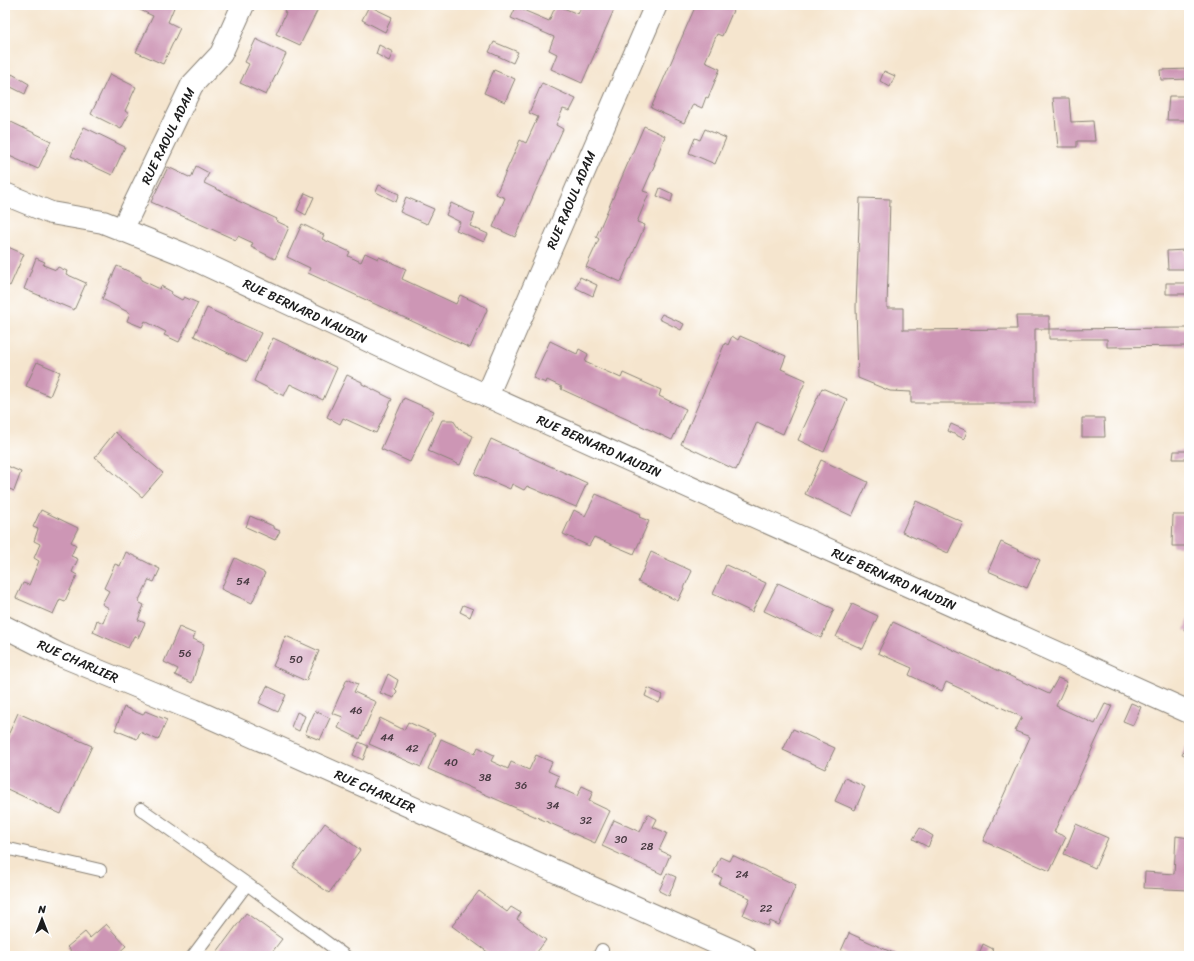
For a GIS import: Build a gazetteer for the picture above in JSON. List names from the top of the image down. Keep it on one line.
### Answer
{"streets":{"street":["RUE RAOUL ADAM","RUE BERNARD NAUDIN","RUE CHARLIER"]},"crossings":[["RUE RAOUL ADAM","RUE BERNARD NAUDIN"]],"house_numbers":["54","56","50","46","44","42","40","38","36","34","32","30","28","24","22"],"north":"top"}
